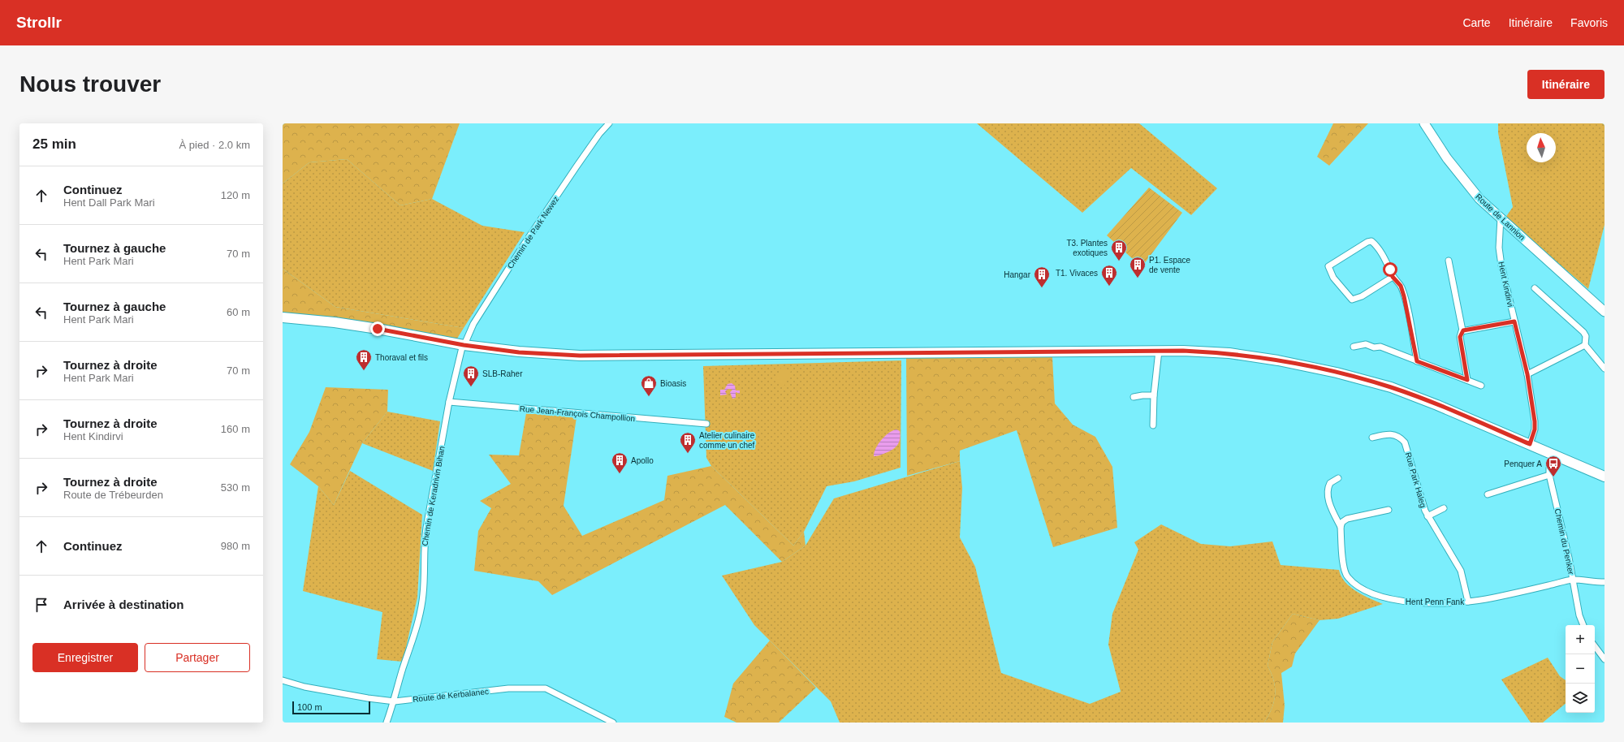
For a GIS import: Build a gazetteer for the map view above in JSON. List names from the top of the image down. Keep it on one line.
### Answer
{"streets":{"main road":["Route de Lannion"],"street":["Chemin de Park Newez","Hent Kindirvi","Rue Jean-François Champollion","Rue Park Haleg","Chemin de Keradrivin Bihan","Chemin du Penker","Hent Penn Fank","Route de Kerbalanec"]},"crossings":[["Route de Lannion","Hent Kindirvi"],["Chemin de Park Newez","Chemin de Keradrivin Bihan"],["Rue Jean-François Champollion","Chemin de Keradrivin Bihan"],["Rue Park Haleg","Hent Penn Fank"],["Chemin de Keradrivin Bihan","Route de Kerbalanec"],["Chemin du Penker","Hent Penn Fank"]],"places":{"building":["T3. Plantes exotiques","P1. Espace de vente","T1. Vivaces","Hangar","Thoraval et fils","SLB-Raher","Atelier culinaire comme un chef","Apollo"],"shop":["Bioasis"],"bus stop":["Penquer A"]},"scale_bar":"100 m","north":"top","page":{"header":"Strollr","nav":["Carte","Itinéraire","Favoris"],"buttons":["Itinéraire",["Enregistrer","Partager"]],"title":"Nous trouver","heading":["25 min","À pied · 2.0 km"],"list":[["Continuez","Hent Dall Park Mari","120 m"],["Tournez à gauche","Hent Park Mari","70 m"],["Tournez à gauche","Hent Park Mari","60 m"],["Tournez à droite","Hent Park Mari","70 m"],["Tournez à droite","Hent Kindirvi","160 m"],["Tournez à droite","Route de Trébeurden","530 m"],["Continuez","980 m"],"Arrivée à destination"],"map_buttons":["+","−"],"scale":"100 m"}}
